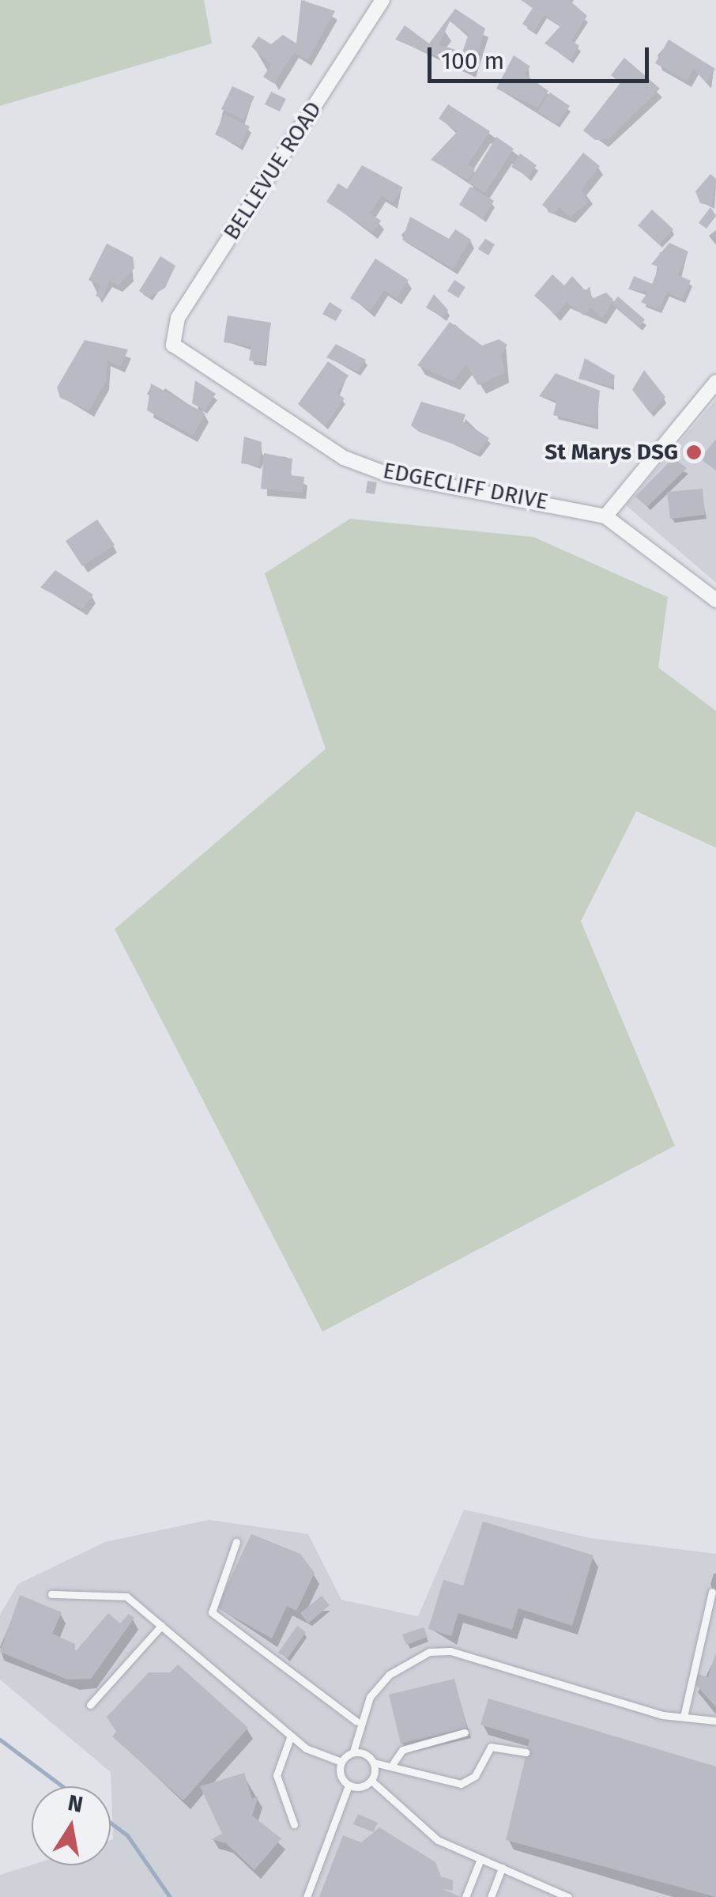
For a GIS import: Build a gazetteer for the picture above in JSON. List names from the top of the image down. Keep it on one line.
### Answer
{"streets":{"street":["BELLEVUE ROAD","EDGECLIFF DRIVE"]},"crossings":[["BELLEVUE ROAD","EDGECLIFF DRIVE"]],"places":["St Marys DSG"],"scale_bar":"100 m","north":"top"}
